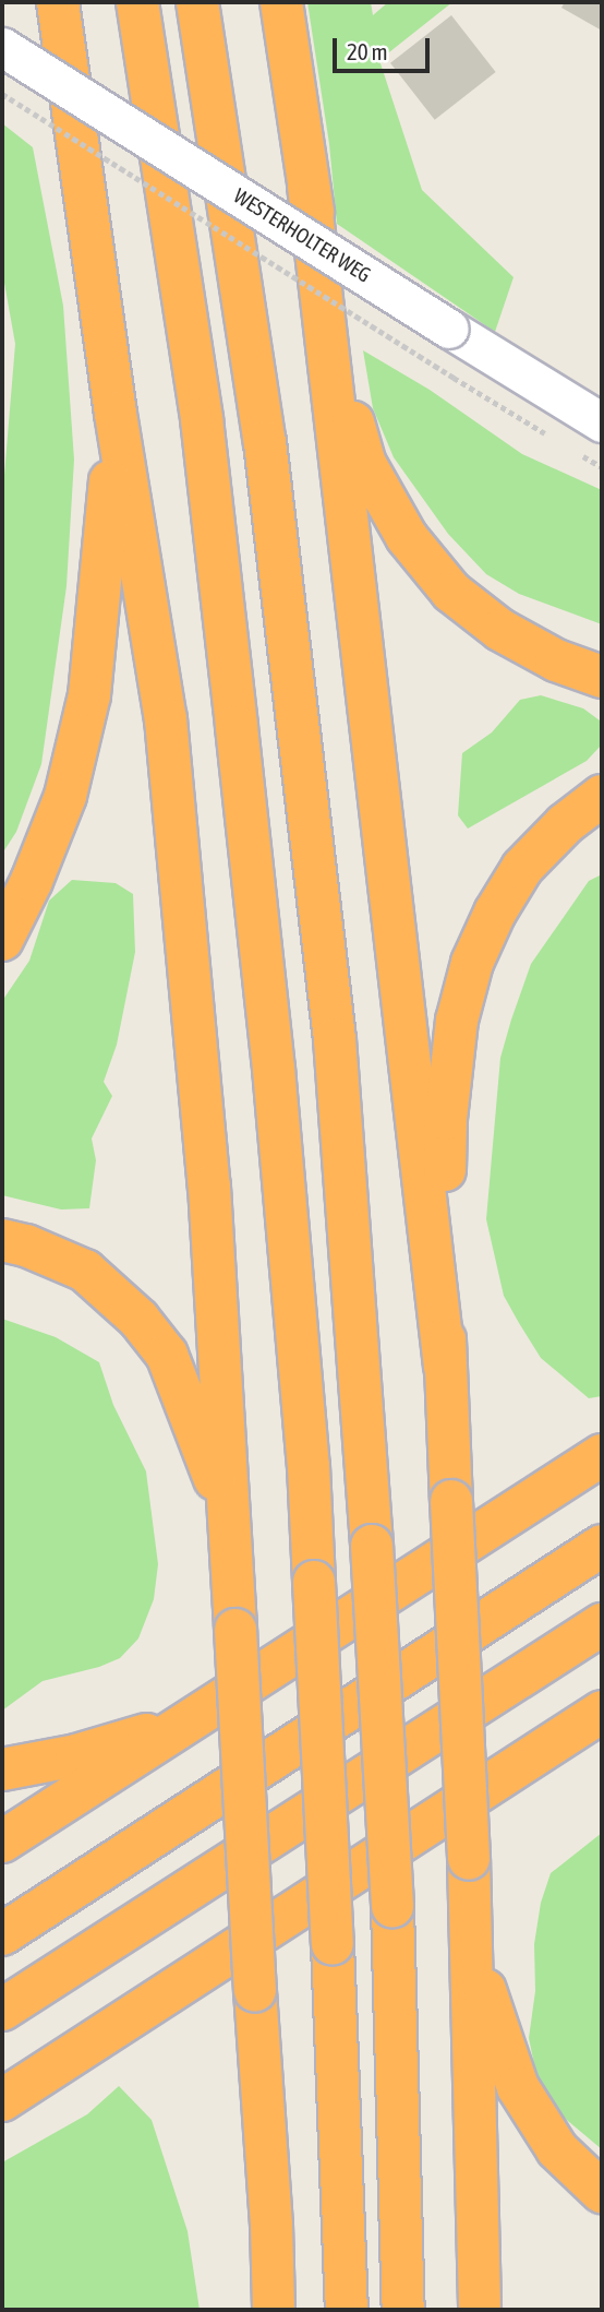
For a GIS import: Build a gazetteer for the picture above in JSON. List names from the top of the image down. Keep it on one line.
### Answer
{"streets":{"street":["WESTERHOLTER WEG"]},"scale_bar":"20 m"}
